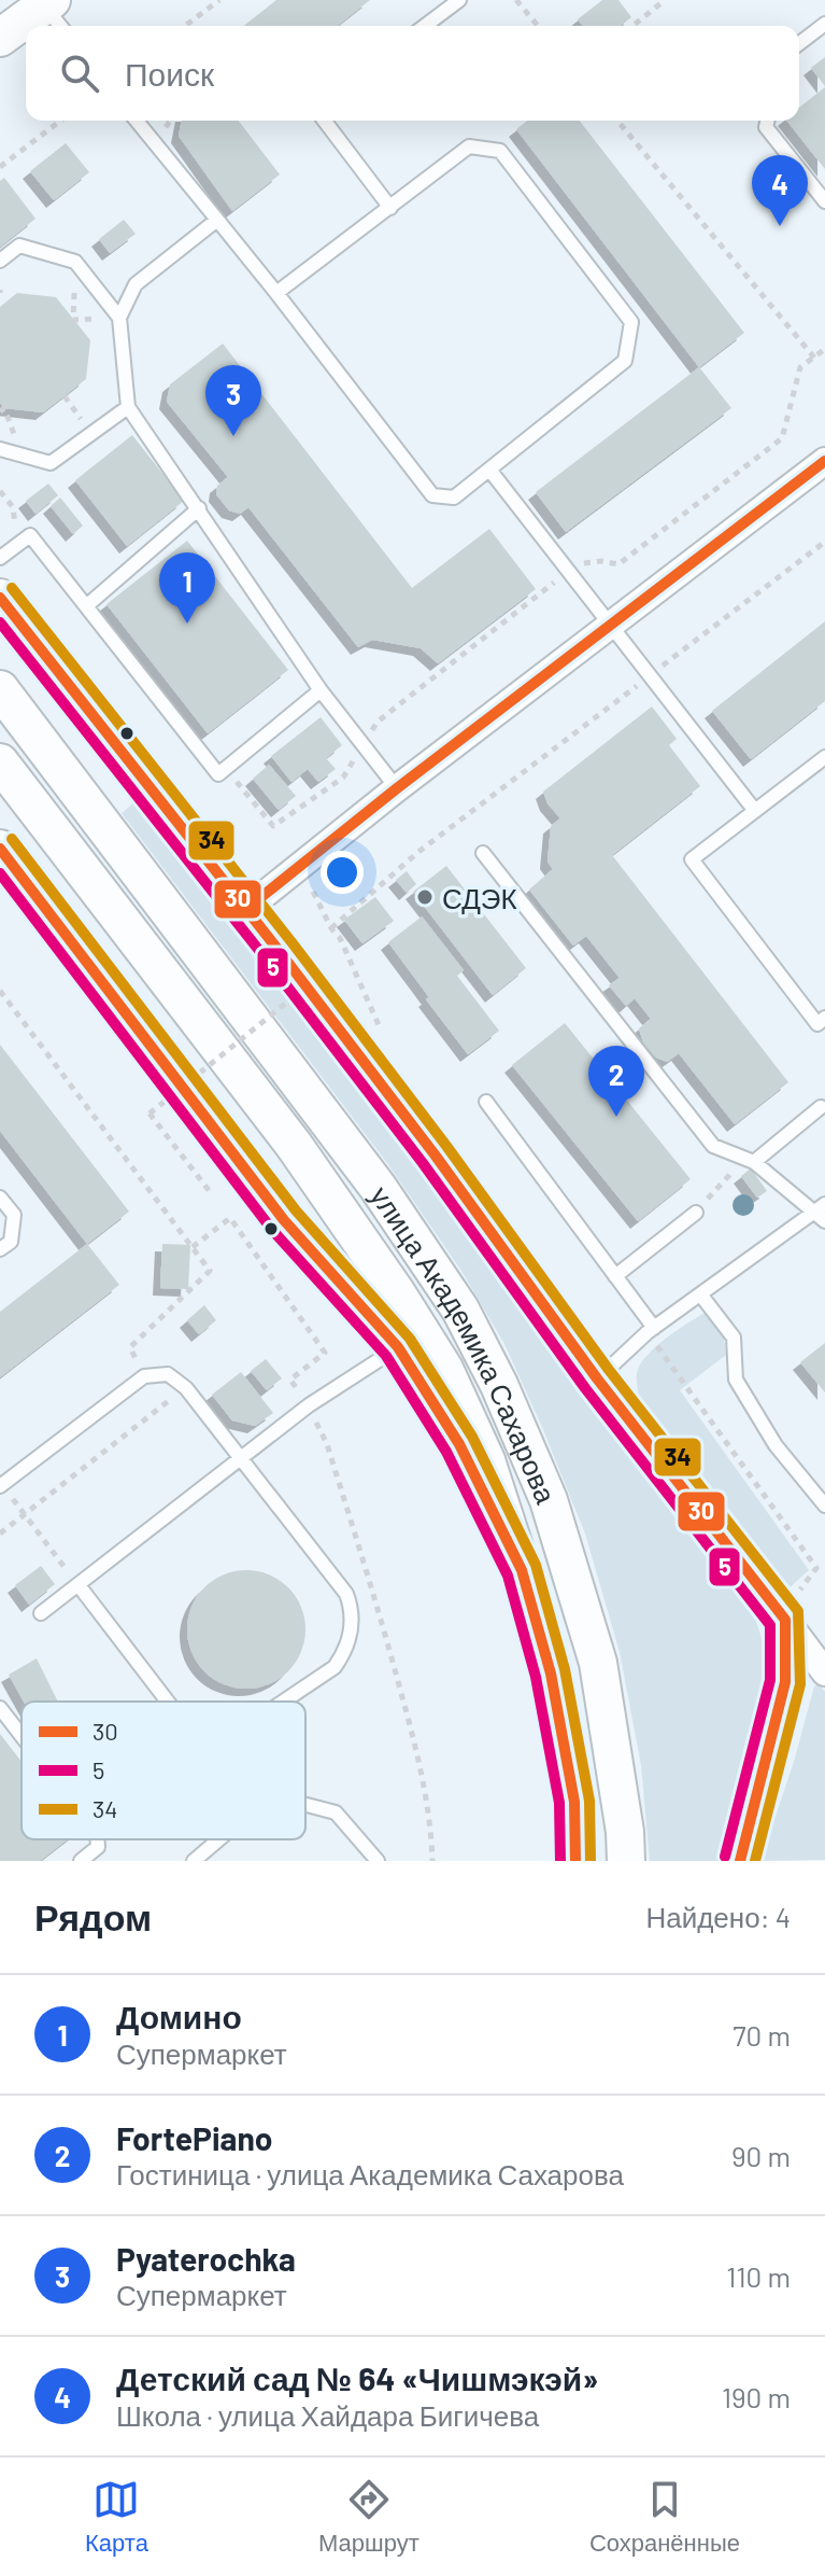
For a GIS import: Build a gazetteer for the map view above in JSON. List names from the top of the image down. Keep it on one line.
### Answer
{"streets":{"main road":["улица Академика Сахарова"]},"places":["СДЭК"],"lines":["transit line 30","transit line 34","transit line 5"],"legend":["30","5","34"],"page":{"search":"Поиск","pins":["4","3","1","2"],"heading":["Рядом","Найдено: 4"],"list":[{"mark":"1","name":"Домино","note":"Супермаркет","value":"70 m"},{"mark":"2","name":"FortePiano","note":"Гостиница · улица Академика Сахарова","value":"90 m"},{"mark":"3","name":"Pyaterochka","note":"Супермаркет","value":"110 m"},{"mark":"4","name":"Детский сад № 64 «Чишмэкэй»","note":"Школа · улица Хайдара Бигичева","value":"190 m"}],"nav":["Карта","Маршрут","Сохранённые"]}}
